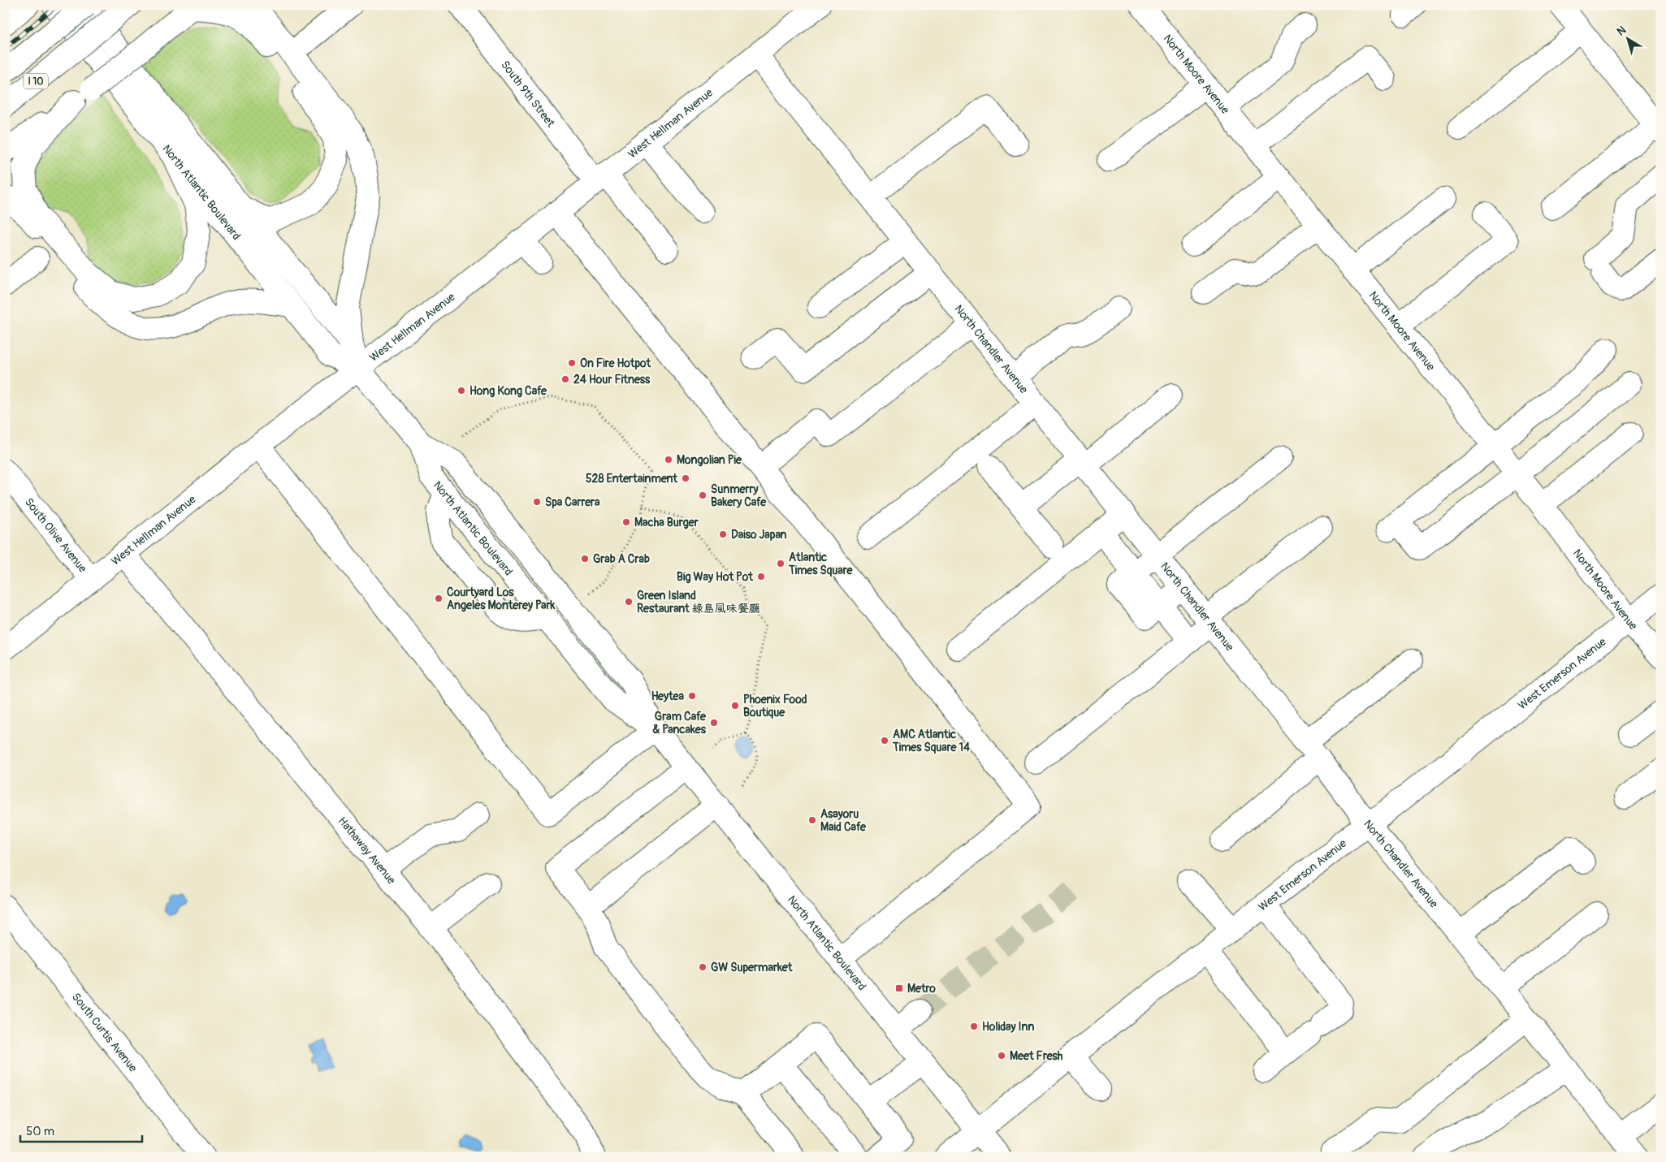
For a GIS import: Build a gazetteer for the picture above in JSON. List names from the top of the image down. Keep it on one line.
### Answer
{"streets":{"main road":["North Moore Avenue","I 10","South 9th Street","West Hellman Avenue","North Atlantic Boulevard","North Chandler Avenue","South Olive Avenue","West Emerson Avenue","Hathaway Avenue","South Curtis Avenue"]},"crossings":[["North Moore Avenue","West Emerson Avenue"],["South 9th Street","West Hellman Avenue"],["West Hellman Avenue","North Atlantic Boulevard"],["West Hellman Avenue","North Chandler Avenue"],["West Hellman Avenue","South Olive Avenue"],["West Hellman Avenue","Hathaway Avenue"],["North Atlantic Boulevard","West Emerson Avenue"],["North Chandler Avenue","West Emerson Avenue"]],"places":{"other":["On Fire Hotpot","24 Hour Fitness","Hong Kong Cafe","Mongolian Pie","528 Entertainment","Sunmerry Bakery Cafe","Spa Carrera","Macha Burger","Daiso Japan","Grab A Crab","Atlantic Times Square","Big Way Hot Pot","Courtyard Los Angeles Monterey Park","Green Island Restaurant 綠島風味餐廳","Heytea","Phoenix Food Boutique","Gram Cafe & Pancakes","AMC Atlantic Times Square 14","Asayoru Maid Cafe","GW Supermarket","Holiday Inn","Meet Fresh"],"transit":["Metro"]},"scale_bar":"50 m","north":"top left"}
